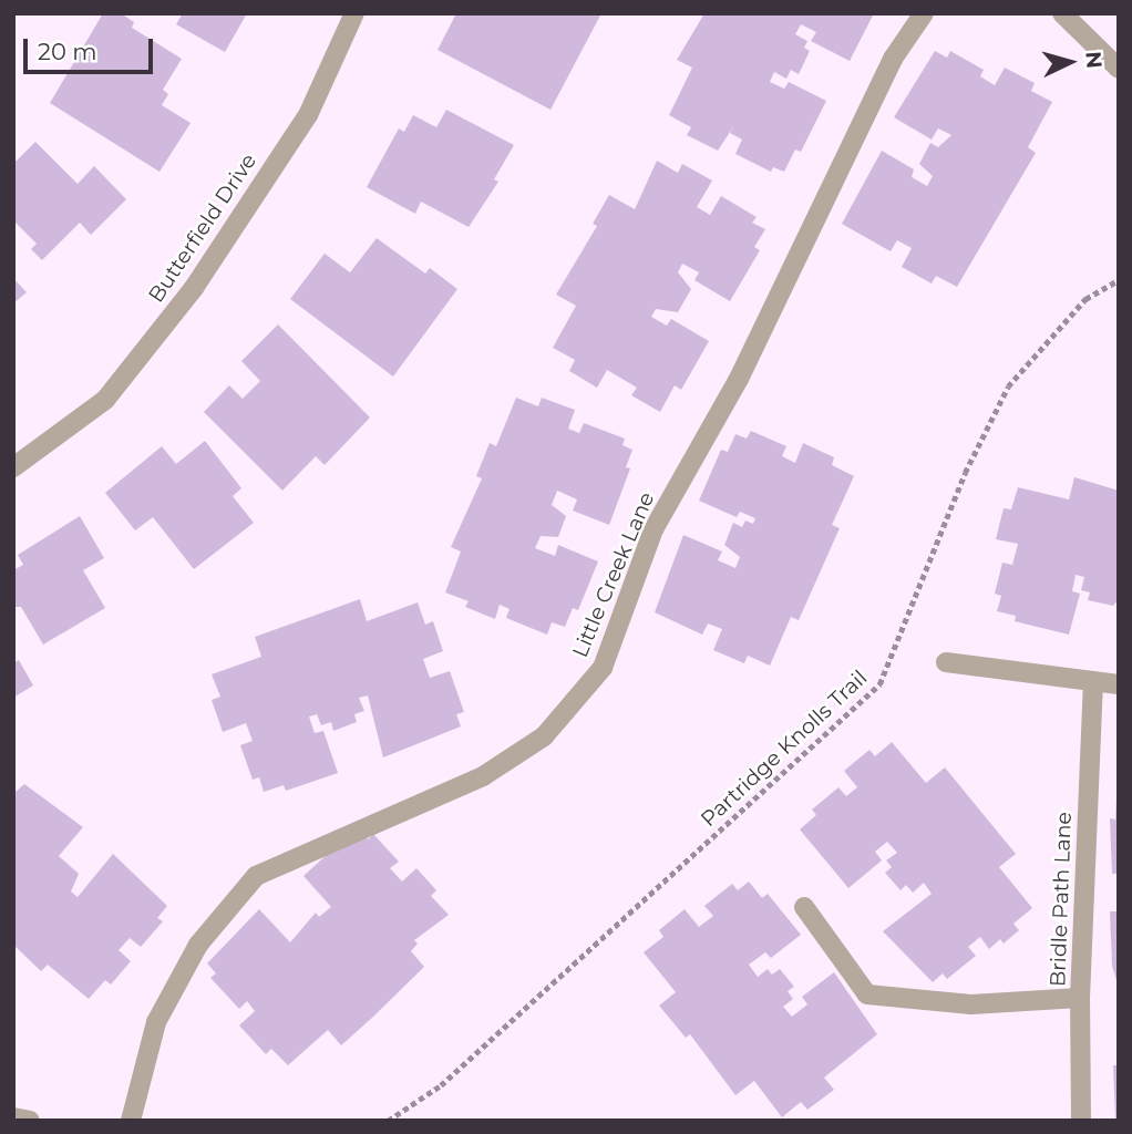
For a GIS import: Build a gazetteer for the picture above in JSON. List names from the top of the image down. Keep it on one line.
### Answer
{"streets":{"street":["Butterfield Drive","Little Creek Lane","Bridle Path Lane"],"path":["Partridge Knolls Trail"]},"scale_bar":"20 m","north":"right"}
